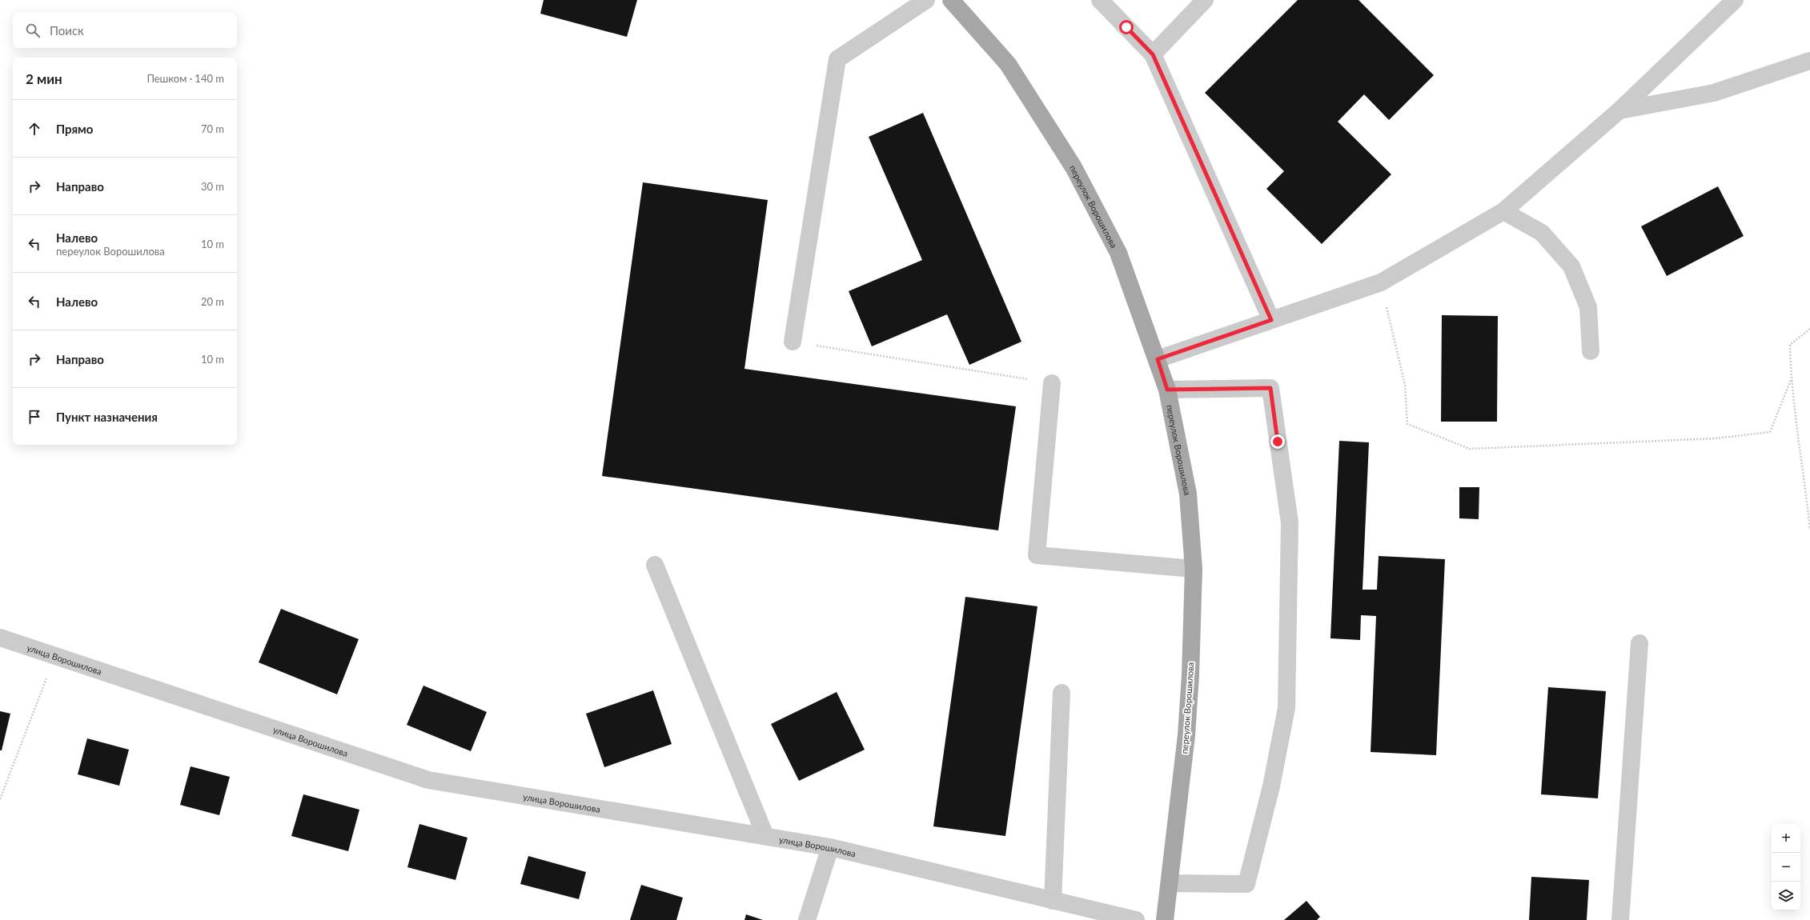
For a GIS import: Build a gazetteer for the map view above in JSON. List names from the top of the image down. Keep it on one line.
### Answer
{"streets":{"main road":["переулок Ворошилова"],"street":["улица Ворошилова"]},"page":{"search":"Поиск","heading":["2 мин","Пешком · 140 m"],"list":[["Прямо","70 m"],["Направо","30 m"],["Налево","переулок Ворошилова","10 m"],["Налево","20 m"],["Направо","10 m"],"Пункт назначения"],"map_buttons":["+","−"]}}
